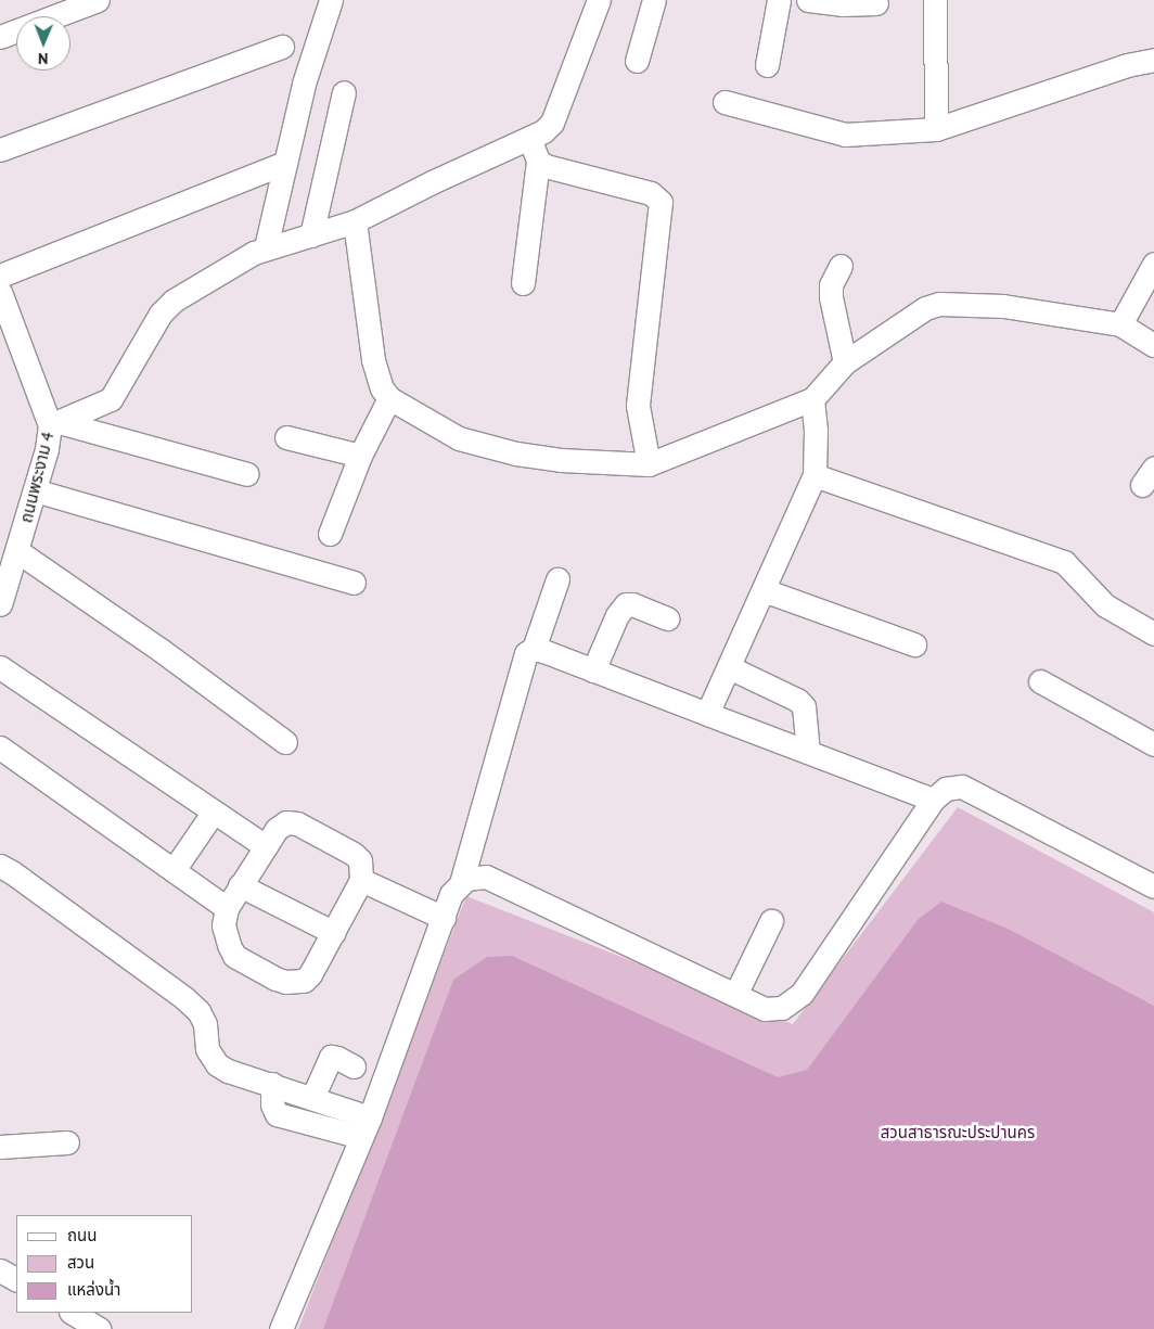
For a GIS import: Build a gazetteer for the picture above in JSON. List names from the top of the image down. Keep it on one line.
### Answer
{"streets":{"street":["ถนนพระงาม 4"]},"parks":["สวนสาธารณะประปานคร"],"legend":["ถนน","สวน","แหล่งน้ำ"],"north":"bottom"}
